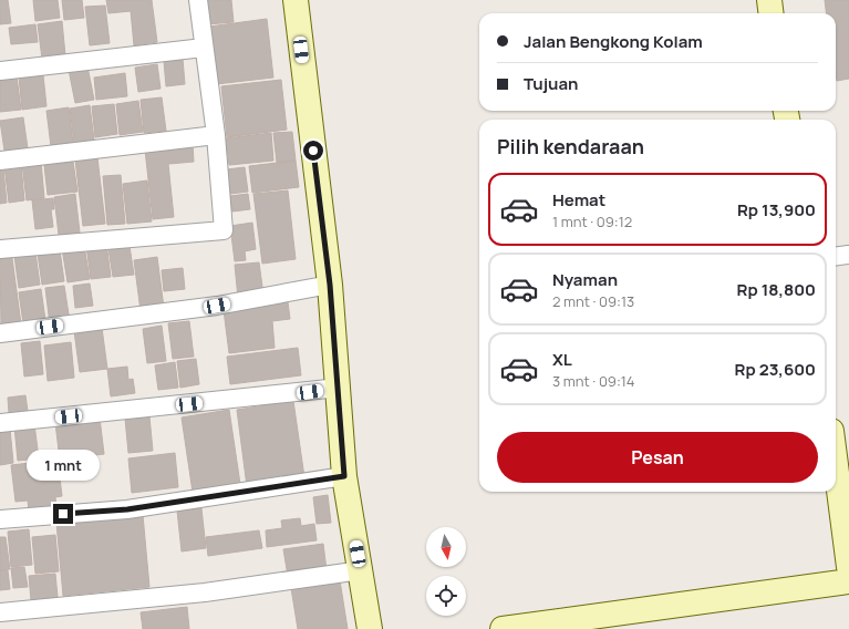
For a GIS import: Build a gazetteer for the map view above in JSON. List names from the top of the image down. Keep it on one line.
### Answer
{"north":"bottom","page":{"banner":["Jalan Bengkong Kolam","Tujuan"],"heading":"Pilih kendaraan","list":[{"name":"Hemat","note":"1 mnt · 09:12","value":"Rp 13,900"},{"name":"Nyaman","note":"2 mnt · 09:13","value":"Rp 18,800"},{"name":"XL","note":"3 mnt · 09:14","value":"Rp 23,600"}],"buttons":"Pesan","bubble":"1 mnt"}}
